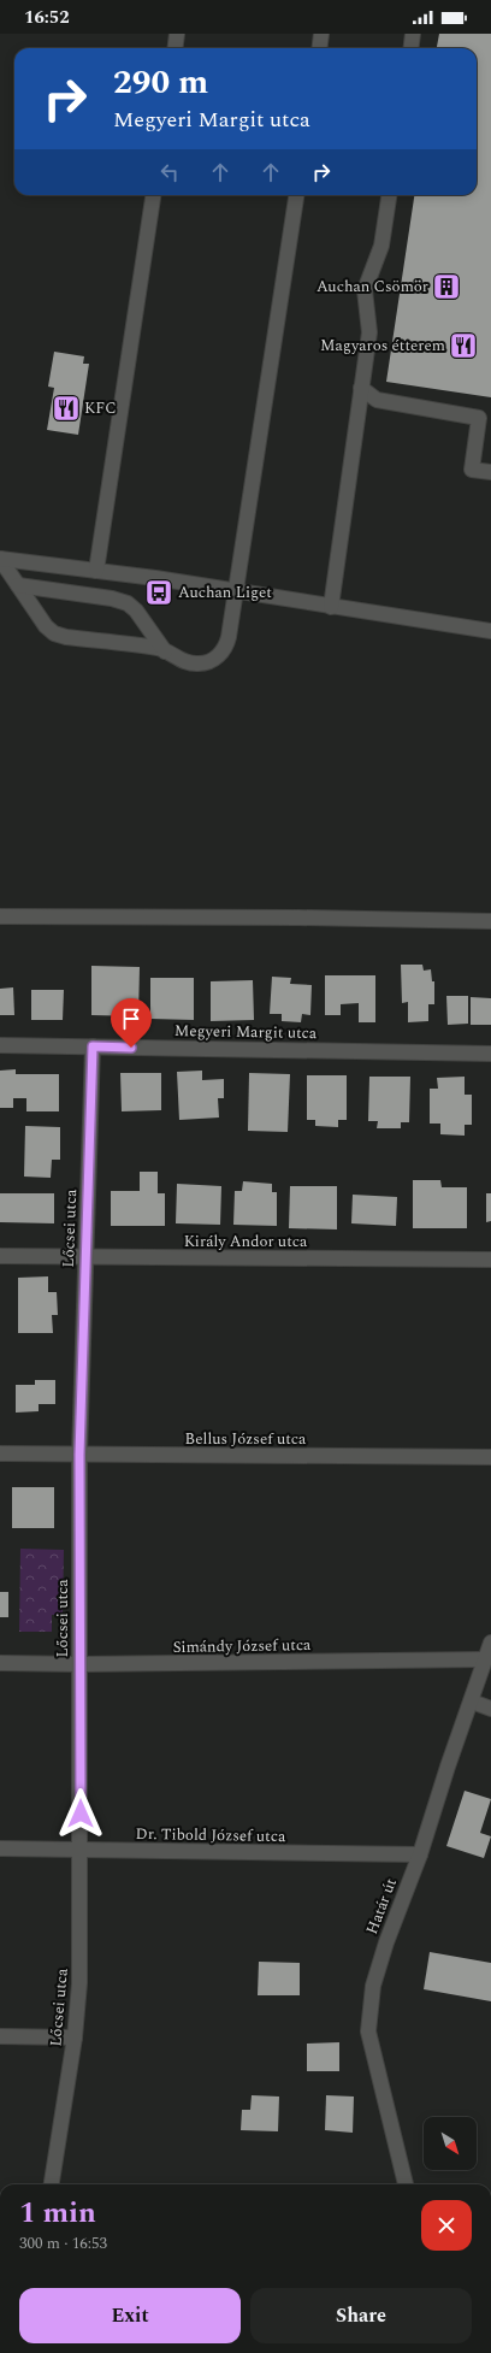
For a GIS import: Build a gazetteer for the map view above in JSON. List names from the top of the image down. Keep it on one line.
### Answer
{"streets":{"street":["Megyeri Margit utca","Lőcsei utca","Király Andor utca","Bellus József utca","Simándy József utca","Dr. Tibold József utca","Határ út"]},"crossings":[["Megyeri Margit utca","Lőcsei utca"],["Lőcsei utca","Király Andor utca"],["Lőcsei utca","Bellus József utca"],["Lőcsei utca","Simándy József utca"],["Lőcsei utca","Dr. Tibold József utca"],["Simándy József utca","Határ út"],["Dr. Tibold József utca","Határ út"]],"places":{"building":["Auchan Csömör"],"restaurant":["Magyaros étterem","KFC"],"bus stop":["Auchan Liget"]},"north":"bottom right","page":{"status":"16:52","turn":["290 m","Megyeri Margit utca"],"heading":["1 min","300 m · 16:53"],"buttons":["Exit","Share"]}}
